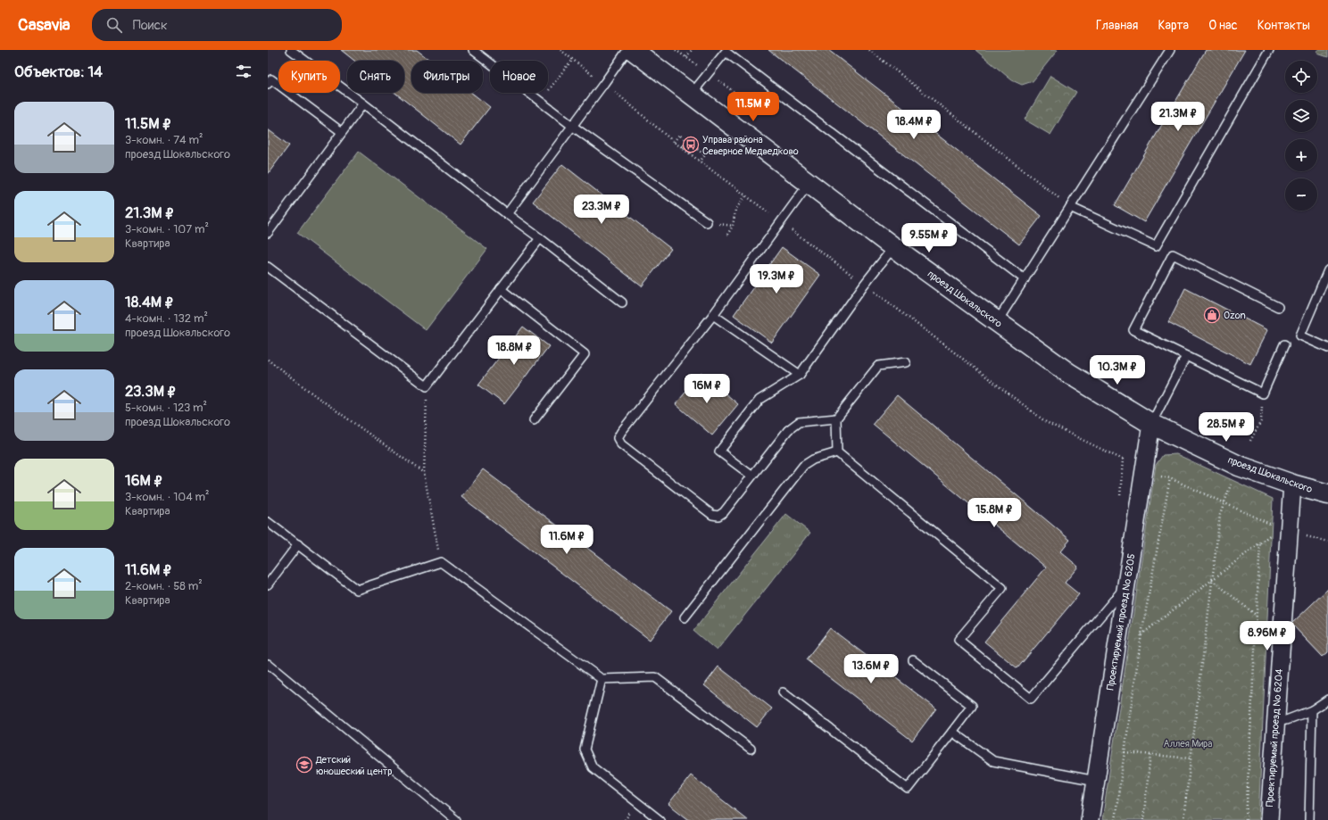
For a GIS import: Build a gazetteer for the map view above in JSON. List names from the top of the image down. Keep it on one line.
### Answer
{"streets":{"street":["проезд Шокальского","Проектируемый проезд № 6205","Проектируемый проезд № 6204"]},"crossings":[["проезд Шокальского","Проектируемый проезд № 6205"],["проезд Шокальского","Проектируемый проезд № 6204"]],"parks":["Аллея Мира"],"places":{"bus stop":["Управа района Северное Медведково"],"shop":["Ozon"],"school or university":["Детский юношеский центр"]},"page":{"header":"Casavia","search":"Поиск","nav":["Главная","Карта","О нас","Контакты"],"heading":"Объектов: 14","map_buttons":["+","−"],"chip":["Купить","Снять","Фильтры","Новое"],"price":["11.5M ₽","21.3M ₽","18.4M ₽","23.3M ₽","9.55M ₽","19.3M ₽","18.8M ₽","10.3M ₽","16M ₽","28.5M ₽","15.8M ₽","11.6M ₽","8.96M ₽","13.6M ₽"],"list":[{"name":"11.5M ₽","note":"3-комн. · 74 m² · проезд Шокальского"},{"name":"21.3M ₽","note":"3-комн. · 107 m² · Квартира"},{"name":"18.4M ₽","note":"4-комн. · 132 m² · проезд Шокальского"},{"name":"23.3M ₽","note":"5-комн. · 123 m² · проезд Шокальского"},{"name":"16M ₽","note":"3-комн. · 104 m² · Квартира"},{"name":"11.6M ₽","note":"2-комн. · 58 m² · Квартира"}]}}
